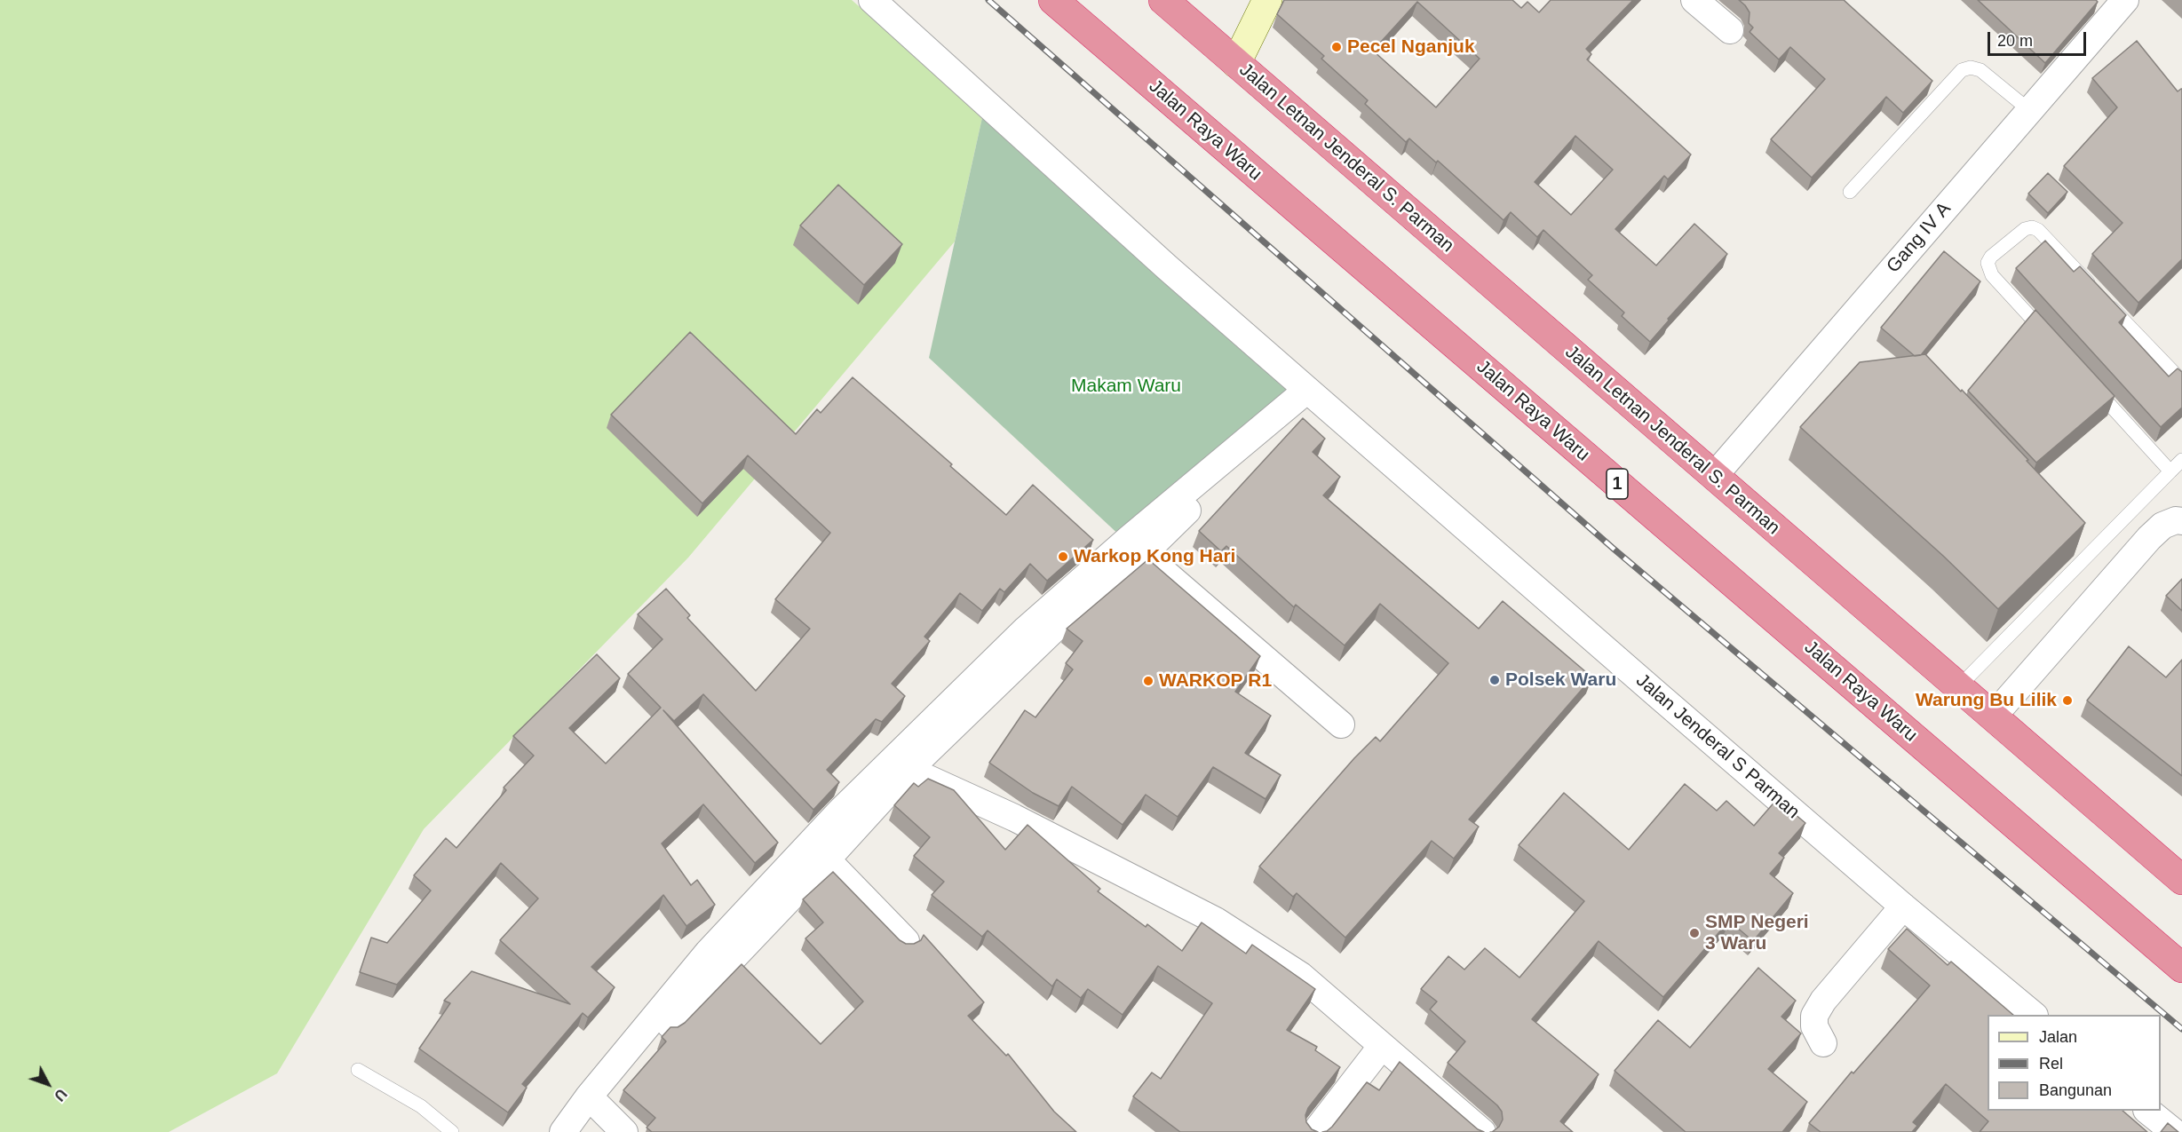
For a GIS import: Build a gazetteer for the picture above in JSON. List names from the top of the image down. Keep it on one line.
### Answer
{"streets":{"highway":["Jalan Raya Waru","Jalan Letnan Jenderal S. Parman","1"],"street":["Gang IV A","Jalan Jenderal S Parman"]},"crossings":[["Jalan Letnan Jenderal S. Parman","Gang IV A"]],"parks":["Makam Waru"],"places":["Pecel Nganjuk","Warkop Kong Hari","Polsek Waru","WARKOP R1","Warung Bu Lilik","SMP Negeri 3 Waru"],"legend":["Jalan","Rel","Bangunan"],"scale_bar":"20 m","north":"bottom right"}
